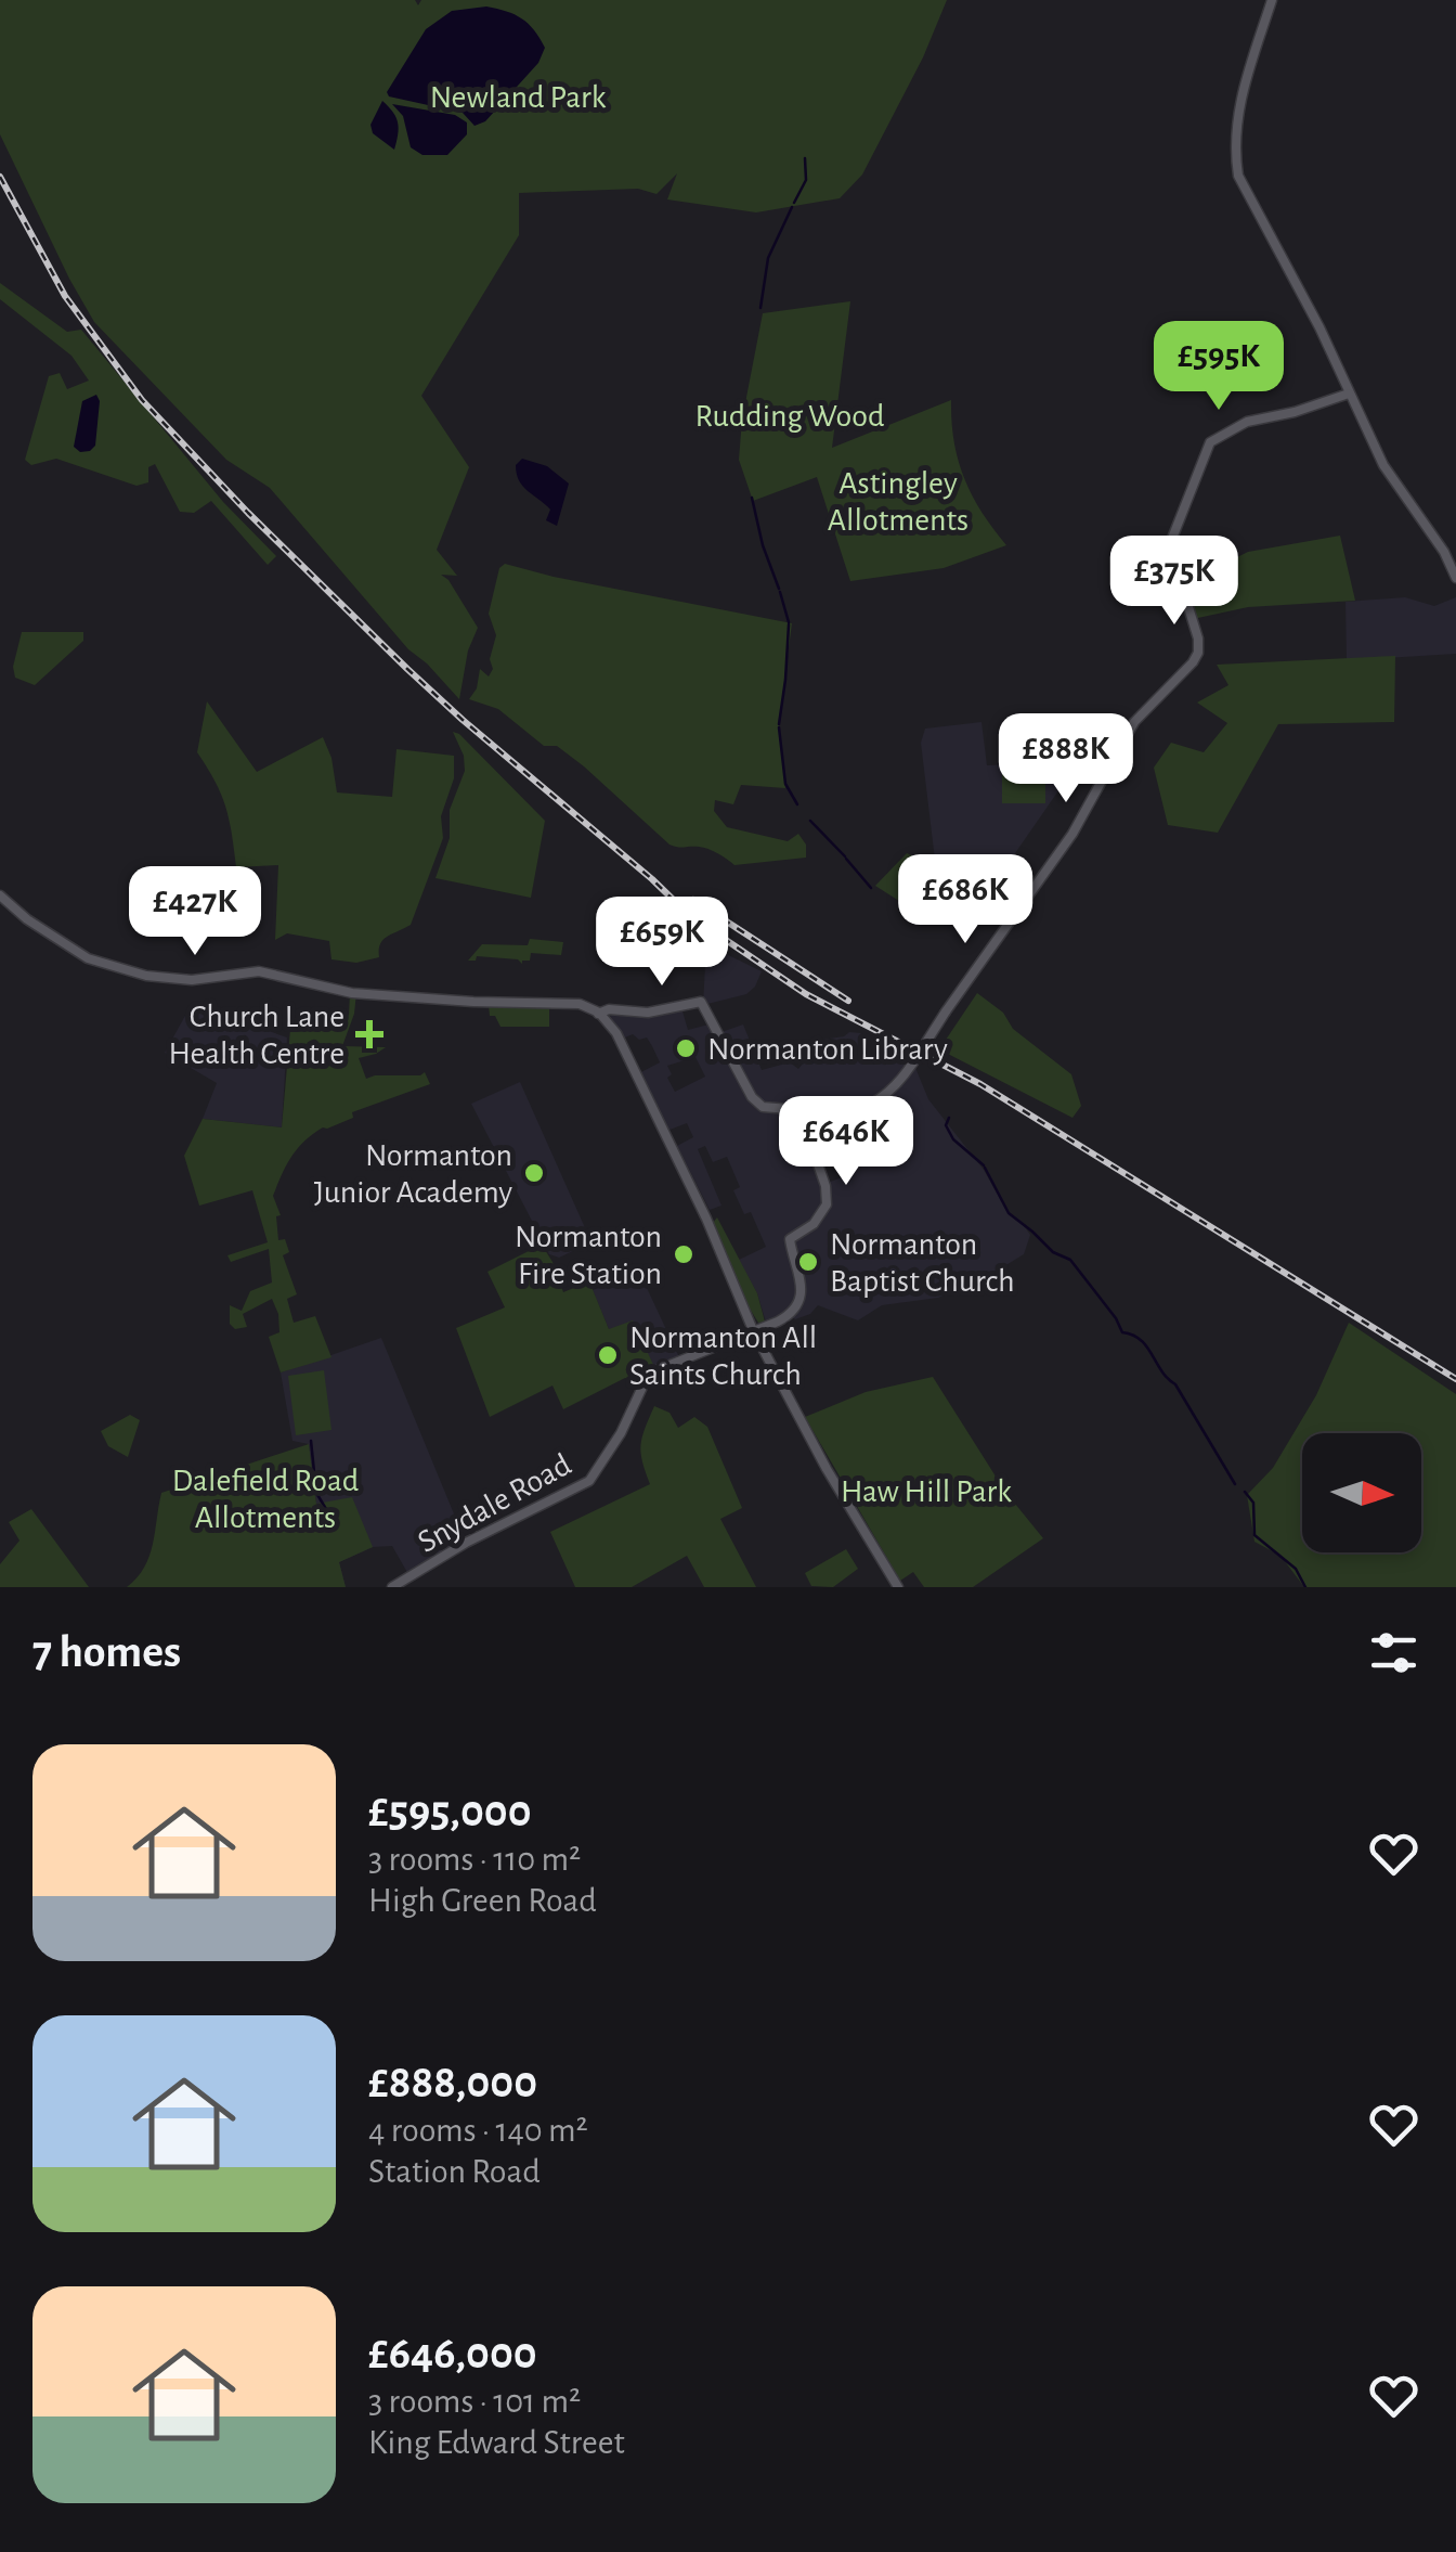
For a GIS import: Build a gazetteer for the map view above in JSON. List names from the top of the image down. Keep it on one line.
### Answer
{"streets":{"street":["Snydale Road"]},"parks":["Newland Park","Rudding Wood","Astingley Allotments","Dalefield Road Allotments","Haw Hill Park"],"places":{"health":["Church Lane Health Centre"],"other":["Normanton Library","Normanton Junior Academy","Normanton Fire Station","Normanton Baptist Church","Normanton All Saints Church"]},"north":"right","page":{"price":["£595K","£375K","£888K","£686K","£427K","£659K","£646K"],"heading":"7 homes","list":[{"name":"£595,000","note":"3 rooms · 110 m² · High Green Road"},{"name":"£888,000","note":"4 rooms · 140 m² · Station Road"},{"name":"£646,000","note":"3 rooms · 101 m² · King Edward Street"}]}}
